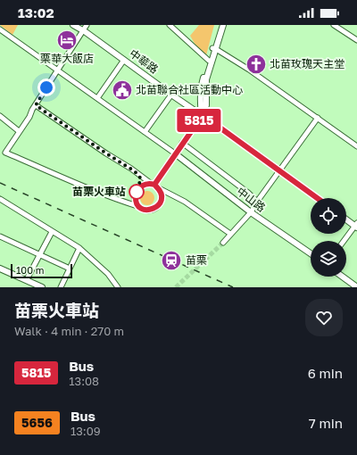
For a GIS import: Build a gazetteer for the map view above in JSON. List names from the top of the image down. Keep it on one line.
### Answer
{"streets":{"street":["中華路","中山路"]},"places":{"hotel":["栗華大飯店"],"church":["北苗玫瑰天主堂"],"public building":["北苗聯合社區活動中心"],"other":["苗栗火車站"],"station":["苗栗"]},"lines":["bus line 5815"],"scale_bar":"100 m","page":{"status":"13:02","on_map":"5815","scale":"100 m","heading":["苗栗火車站","Walk · 4 min · 270 m"],"list":[{"mark":"5815","name":"Bus","note":"13:08","value":"6 min"},{"mark":"5656","name":"Bus","note":"13:09","value":"7 min"}]}}
